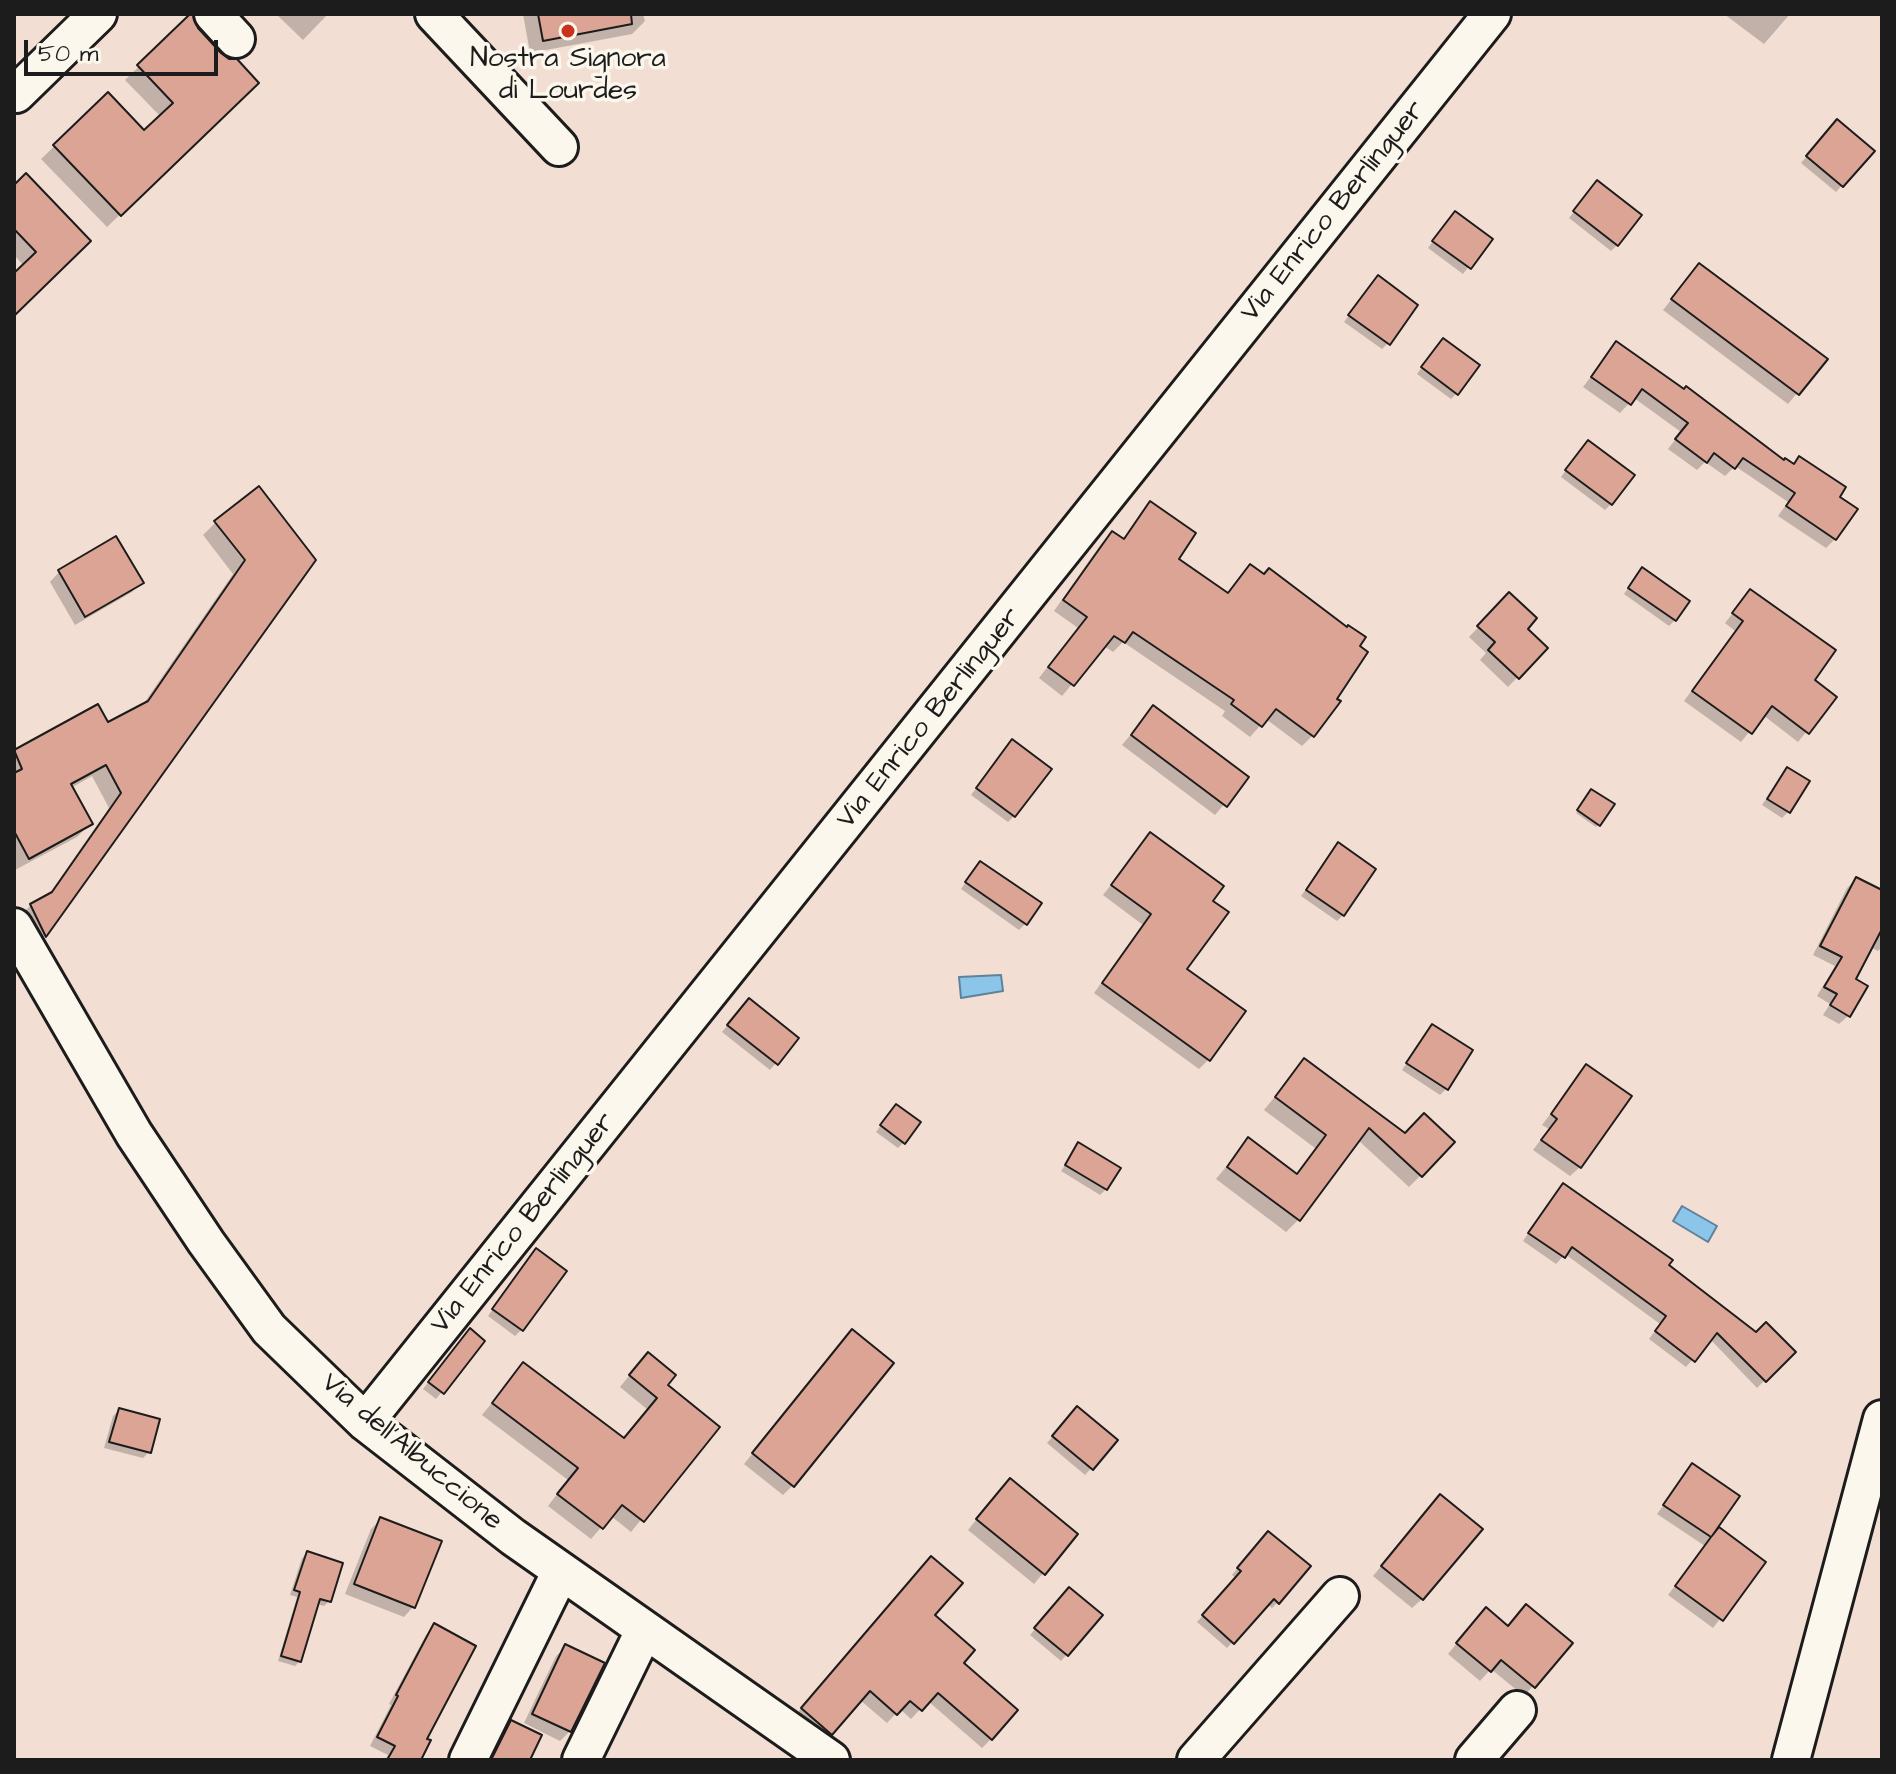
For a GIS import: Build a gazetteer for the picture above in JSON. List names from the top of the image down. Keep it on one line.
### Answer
{"streets":{"street":["Via Enrico Berlinguer","Via dell'Albuccione"]},"crossings":[["Via Enrico Berlinguer","Via dell'Albuccione"]],"places":["Nostra Signora di Lourdes"],"scale_bar":"50 m"}
